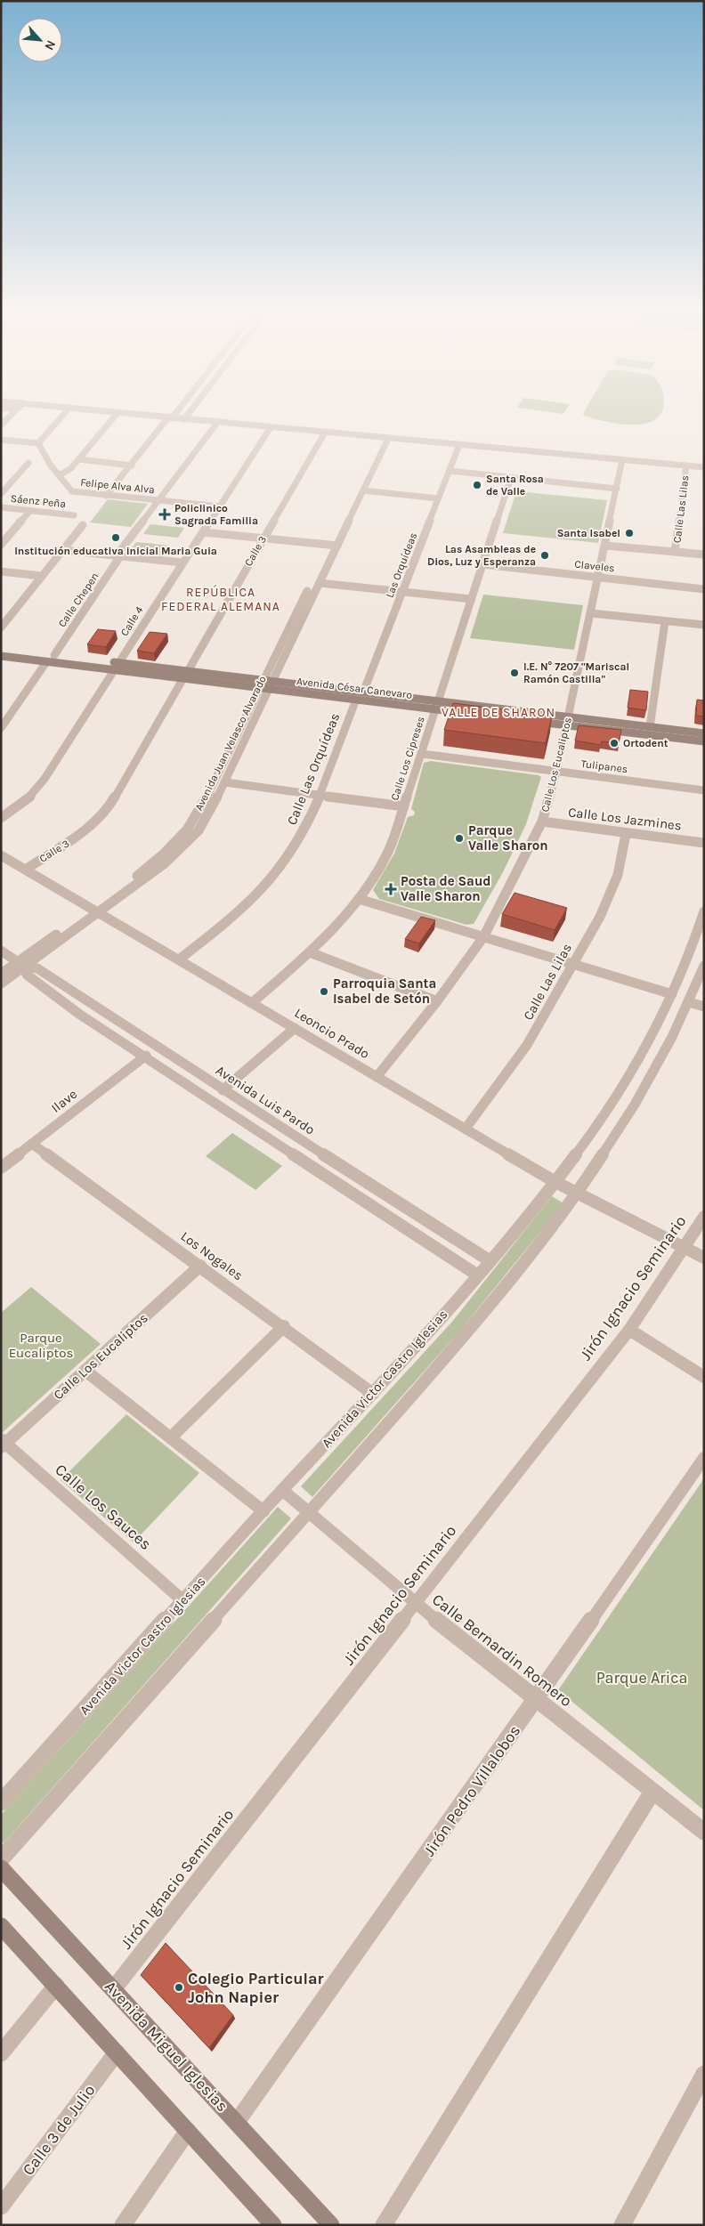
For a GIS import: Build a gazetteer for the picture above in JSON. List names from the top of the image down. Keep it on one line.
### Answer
{"streets":{"main road":["Avenida César Canevaro","Avenida Miguel Iglesias"],"street":["Felipe Alva Alva","Sáenz Peña","Calle Las Lilas","Calle 3","Las Orquídeas","Claveles","Calle Chepen","Calle 4","Avenida Juan Velasco Alvarado","Calle Los Cipreses","Calle Los Eucaliptos","Tulipanes","Calle Las Orquídeas","Calle Los Jazmines","Leoncio Prado","Avenida Luis Pardo","Ilave","Los Nogales","Jirón Ignacio Seminario","Avenida Victor Castro Iglesias","Calle Los Sauces","Calle Bernardin Romero","Jirón Pedro Villalobos","Calle 3 de Julio"]},"crossings":[["Felipe Alva Alva","Calle Chepen"],["Felipe Alva Alva","Calle 4"],["Calle Las Lilas","Calle Los Jazmines"],["Calle Las Lilas","Leoncio Prado"],["Calle 3","Avenida César Canevaro"],["Calle 3","Leoncio Prado"],["Las Orquídeas","Avenida César Canevaro"],["Claveles","Calle Los Cipreses"],["Claveles","Calle Los Eucaliptos"],["Calle Chepen","Avenida César Canevaro"],["Calle 4","Avenida César Canevaro"],["Avenida César Canevaro","Avenida Juan Velasco Alvarado"],["Avenida César Canevaro","Calle Los Cipreses"],["Avenida César Canevaro","Calle Los Eucaliptos"],["Avenida César Canevaro","Calle Las Orquídeas"],["Avenida Juan Velasco Alvarado","Leoncio Prado"],["Avenida Juan Velasco Alvarado","Avenida Luis Pardo"],["Calle Los Cipreses","Tulipanes"],["Calle Los Cipreses","Leoncio Prado"],["Calle Los Eucaliptos","Tulipanes"],["Calle Los Eucaliptos","Calle Los Jazmines"],["Calle Los Eucaliptos","Leoncio Prado"],["Calle Los Eucaliptos","Los Nogales"],["Calle Los Eucaliptos","Calle Los Sauces"],["Calle Las Orquídeas","Leoncio Prado"],["Leoncio Prado","Jirón Ignacio Seminario"],["Leoncio Prado","Avenida Victor Castro Iglesias"],["Avenida Luis Pardo","Ilave"],["Avenida Luis Pardo","Avenida Victor Castro Iglesias"],["Ilave","Los Nogales"],["Los Nogales","Avenida Victor Castro Iglesias"],["Jirón Ignacio Seminario","Calle Bernardin Romero"],["Jirón Ignacio Seminario","Avenida Miguel Iglesias"],["Avenida Victor Castro Iglesias","Calle Los Sauces"],["Avenida Victor Castro Iglesias","Calle Bernardin Romero"],["Calle Bernardin Romero","Jirón Pedro Villalobos"],["Jirón Pedro Villalobos","Avenida Miguel Iglesias"]],"districts":["REPÚBLICA FEDERAL ALEMANA","VALLE DE SHARON"],"parks":["Parque Eucaliptos","Parque Arica"],"places":{"other":["Santa Rosa de Valle","Santa Isabel","Institución educativa inicial Maria Guia","Las Asambleas de Dios, Luz y Esperanza","I.E. N° 7207 \"Mariscal Ramón Castilla\"","Ortodent","Parque Valle Sharon","Parroquia Santa Isabel de Setón","Colegio Particular John Napier"],"health":["Policlinico Sagrada Familia","Posta de Saud Valle Sharon"]},"north":"bottom right"}
